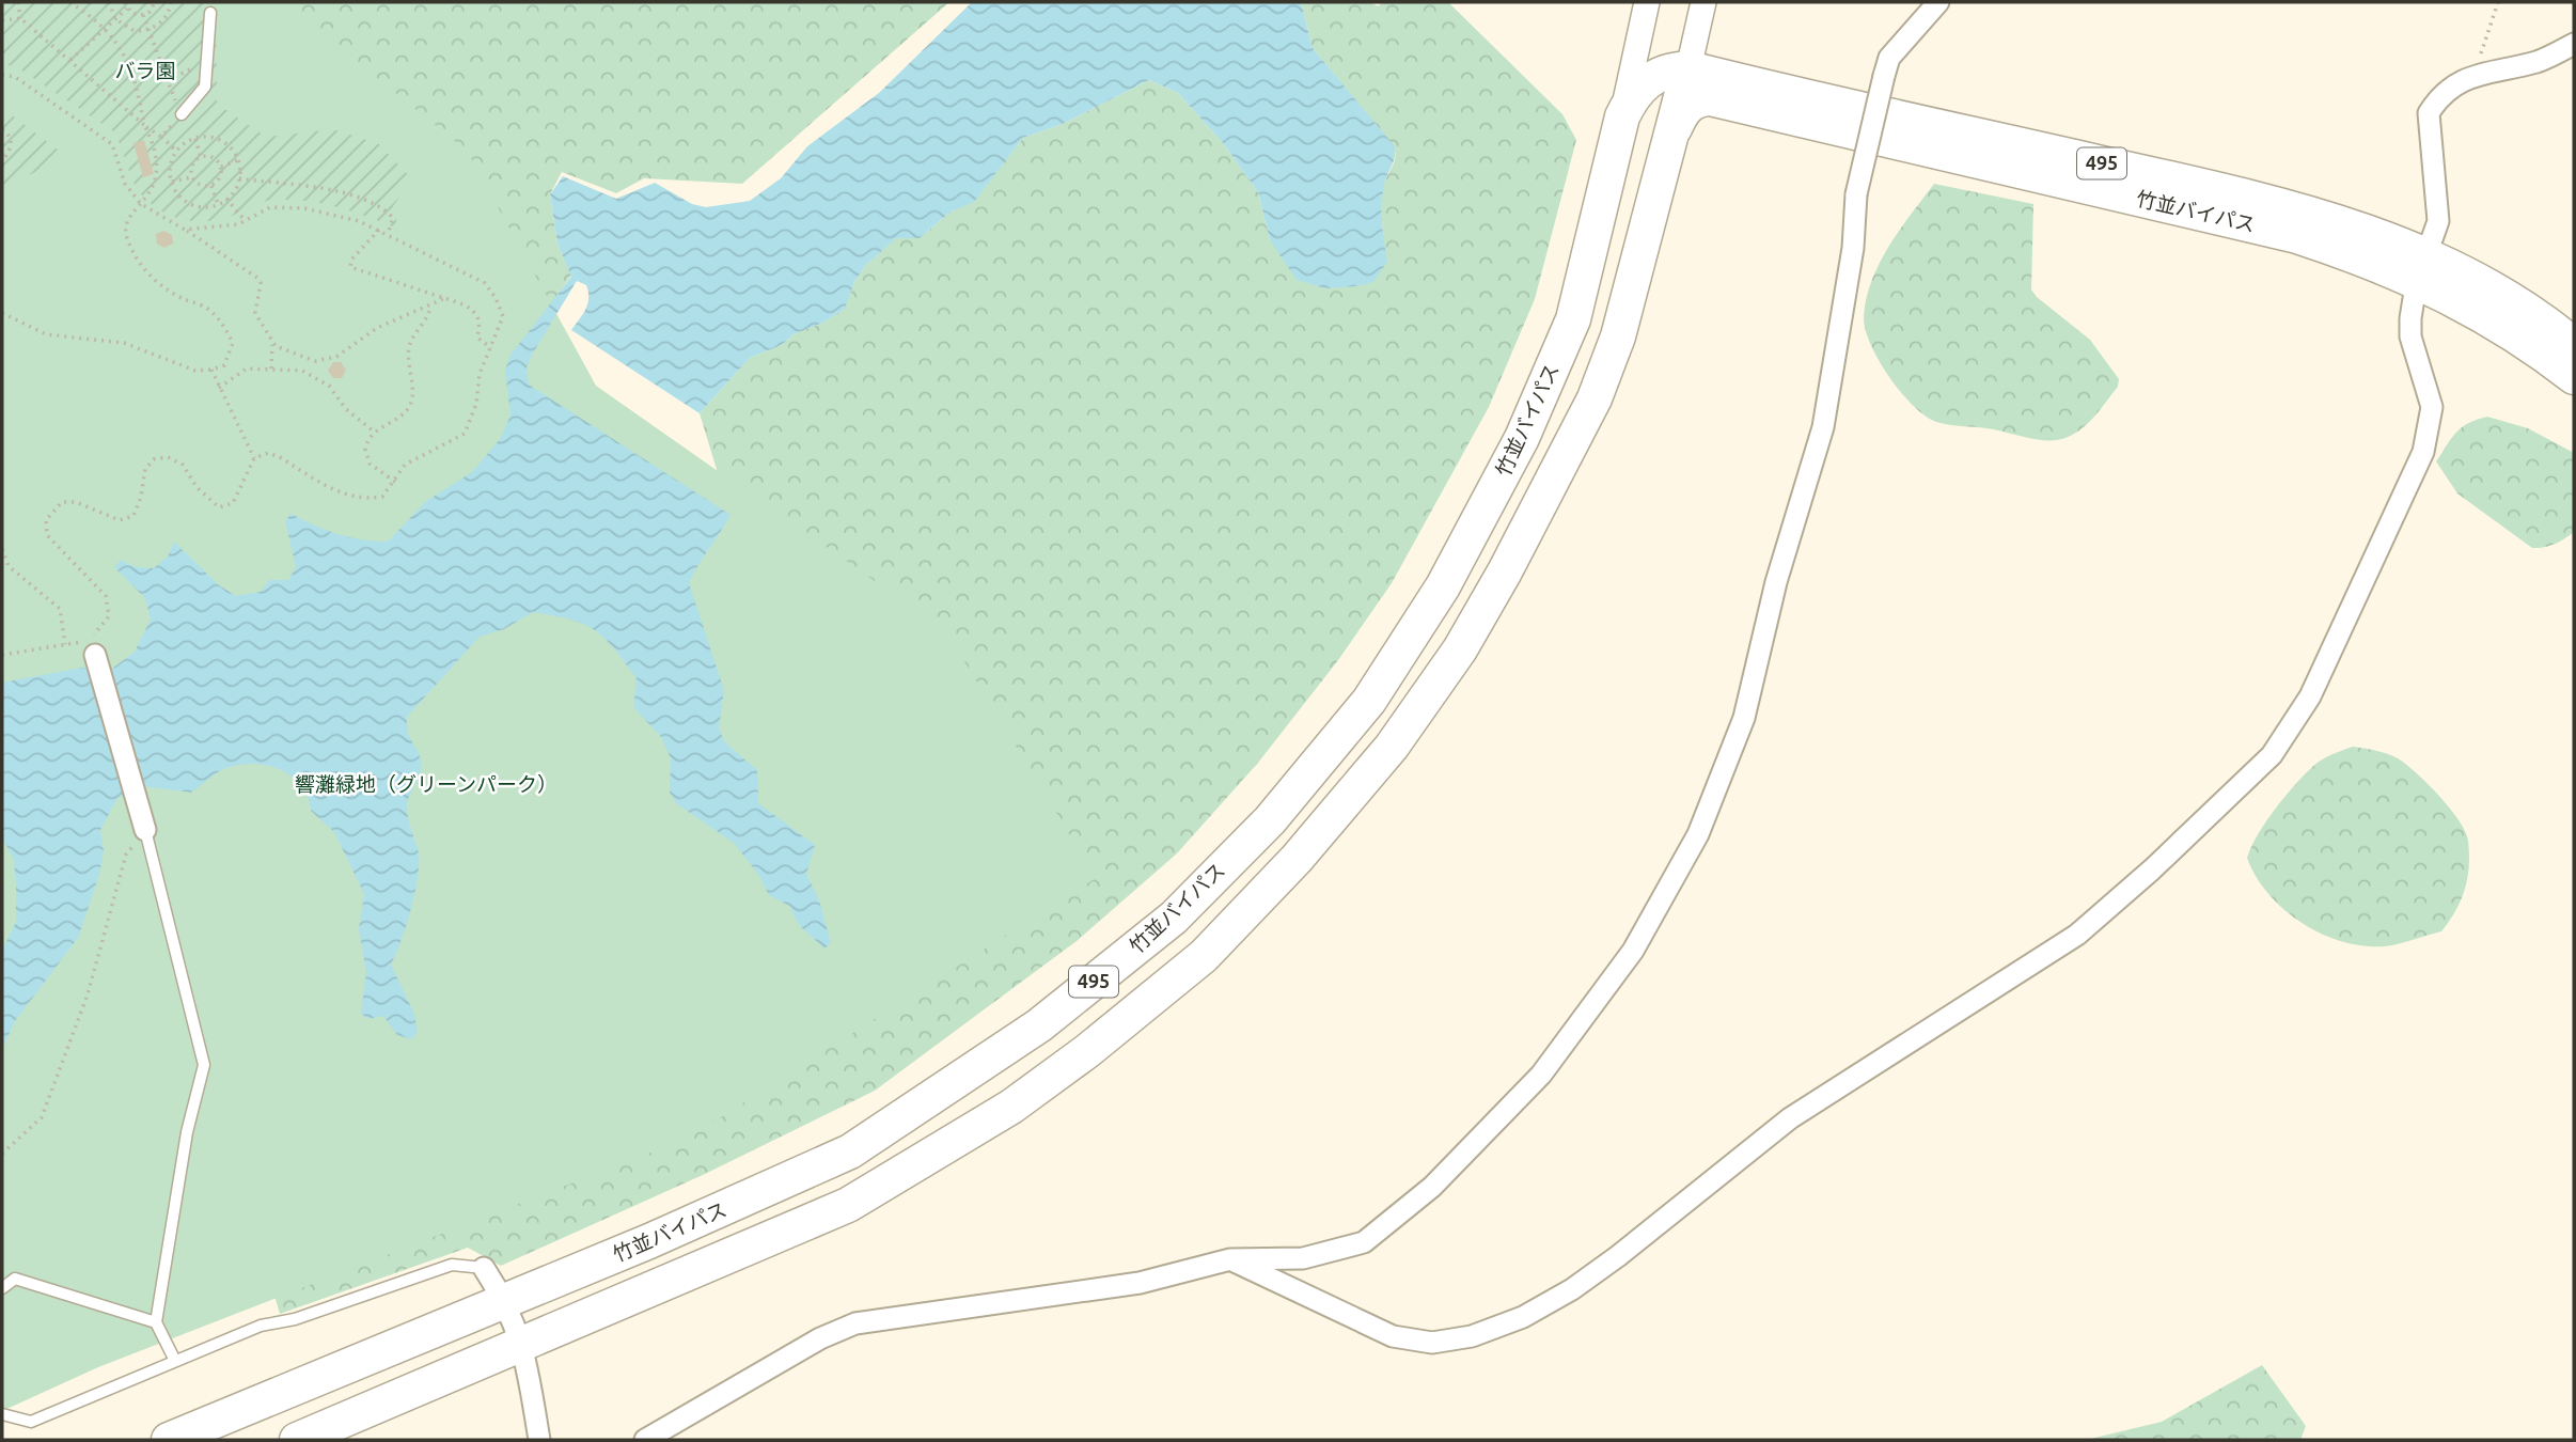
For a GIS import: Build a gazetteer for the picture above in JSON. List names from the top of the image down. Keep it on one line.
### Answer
{"streets":{"highway":["495","竹並バイパス"]},"crossings":[["495","竹並バイパス"]],"parks":["バラ園","響灘緑地（グリーンパーク）"]}
